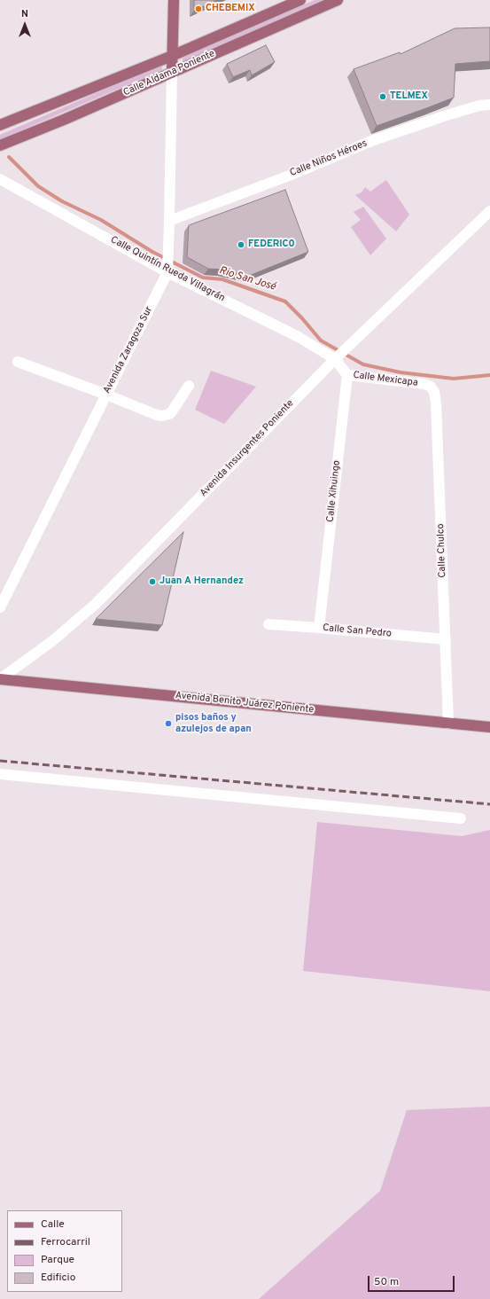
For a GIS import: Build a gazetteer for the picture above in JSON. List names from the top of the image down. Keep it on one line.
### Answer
{"streets":{"main road":["Calle Aldama Poniente","Avenida Benito Juárez Poniente"],"street":["Calle Niños Héroes","Calle Quintín Rueda Villagrán","Avenida Zaragoza Sur","Calle Mexicapa","Avenida Insurgentes Poniente","Calle Xihuingo","Calle Chulco","Calle San Pedro"]},"crossings":[["Calle Aldama Poniente","Avenida Zaragoza Sur"],["Calle Niños Héroes","Avenida Zaragoza Sur"],["Calle Quintín Rueda Villagrán","Avenida Zaragoza Sur"],["Calle Quintín Rueda Villagrán","Avenida Insurgentes Poniente"],["Calle Mexicapa","Calle Xihuingo"],["Calle Mexicapa","Calle Chulco"],["Avenida Insurgentes Poniente","Avenida Benito Juárez Poniente"],["Calle Xihuingo","Calle San Pedro"],["Calle Chulco","Calle San Pedro"],["Calle Chulco","Avenida Benito Juárez Poniente"]],"water":["Rio San José"],"places":["CHEBEMIX","TELMEX","FEDERIC0","Juan A Hernandez","pisos baños y azulejos de apan"],"legend":["Calle","Ferrocarril","Parque","Edificio"],"scale_bar":"50 m","north":"top"}
